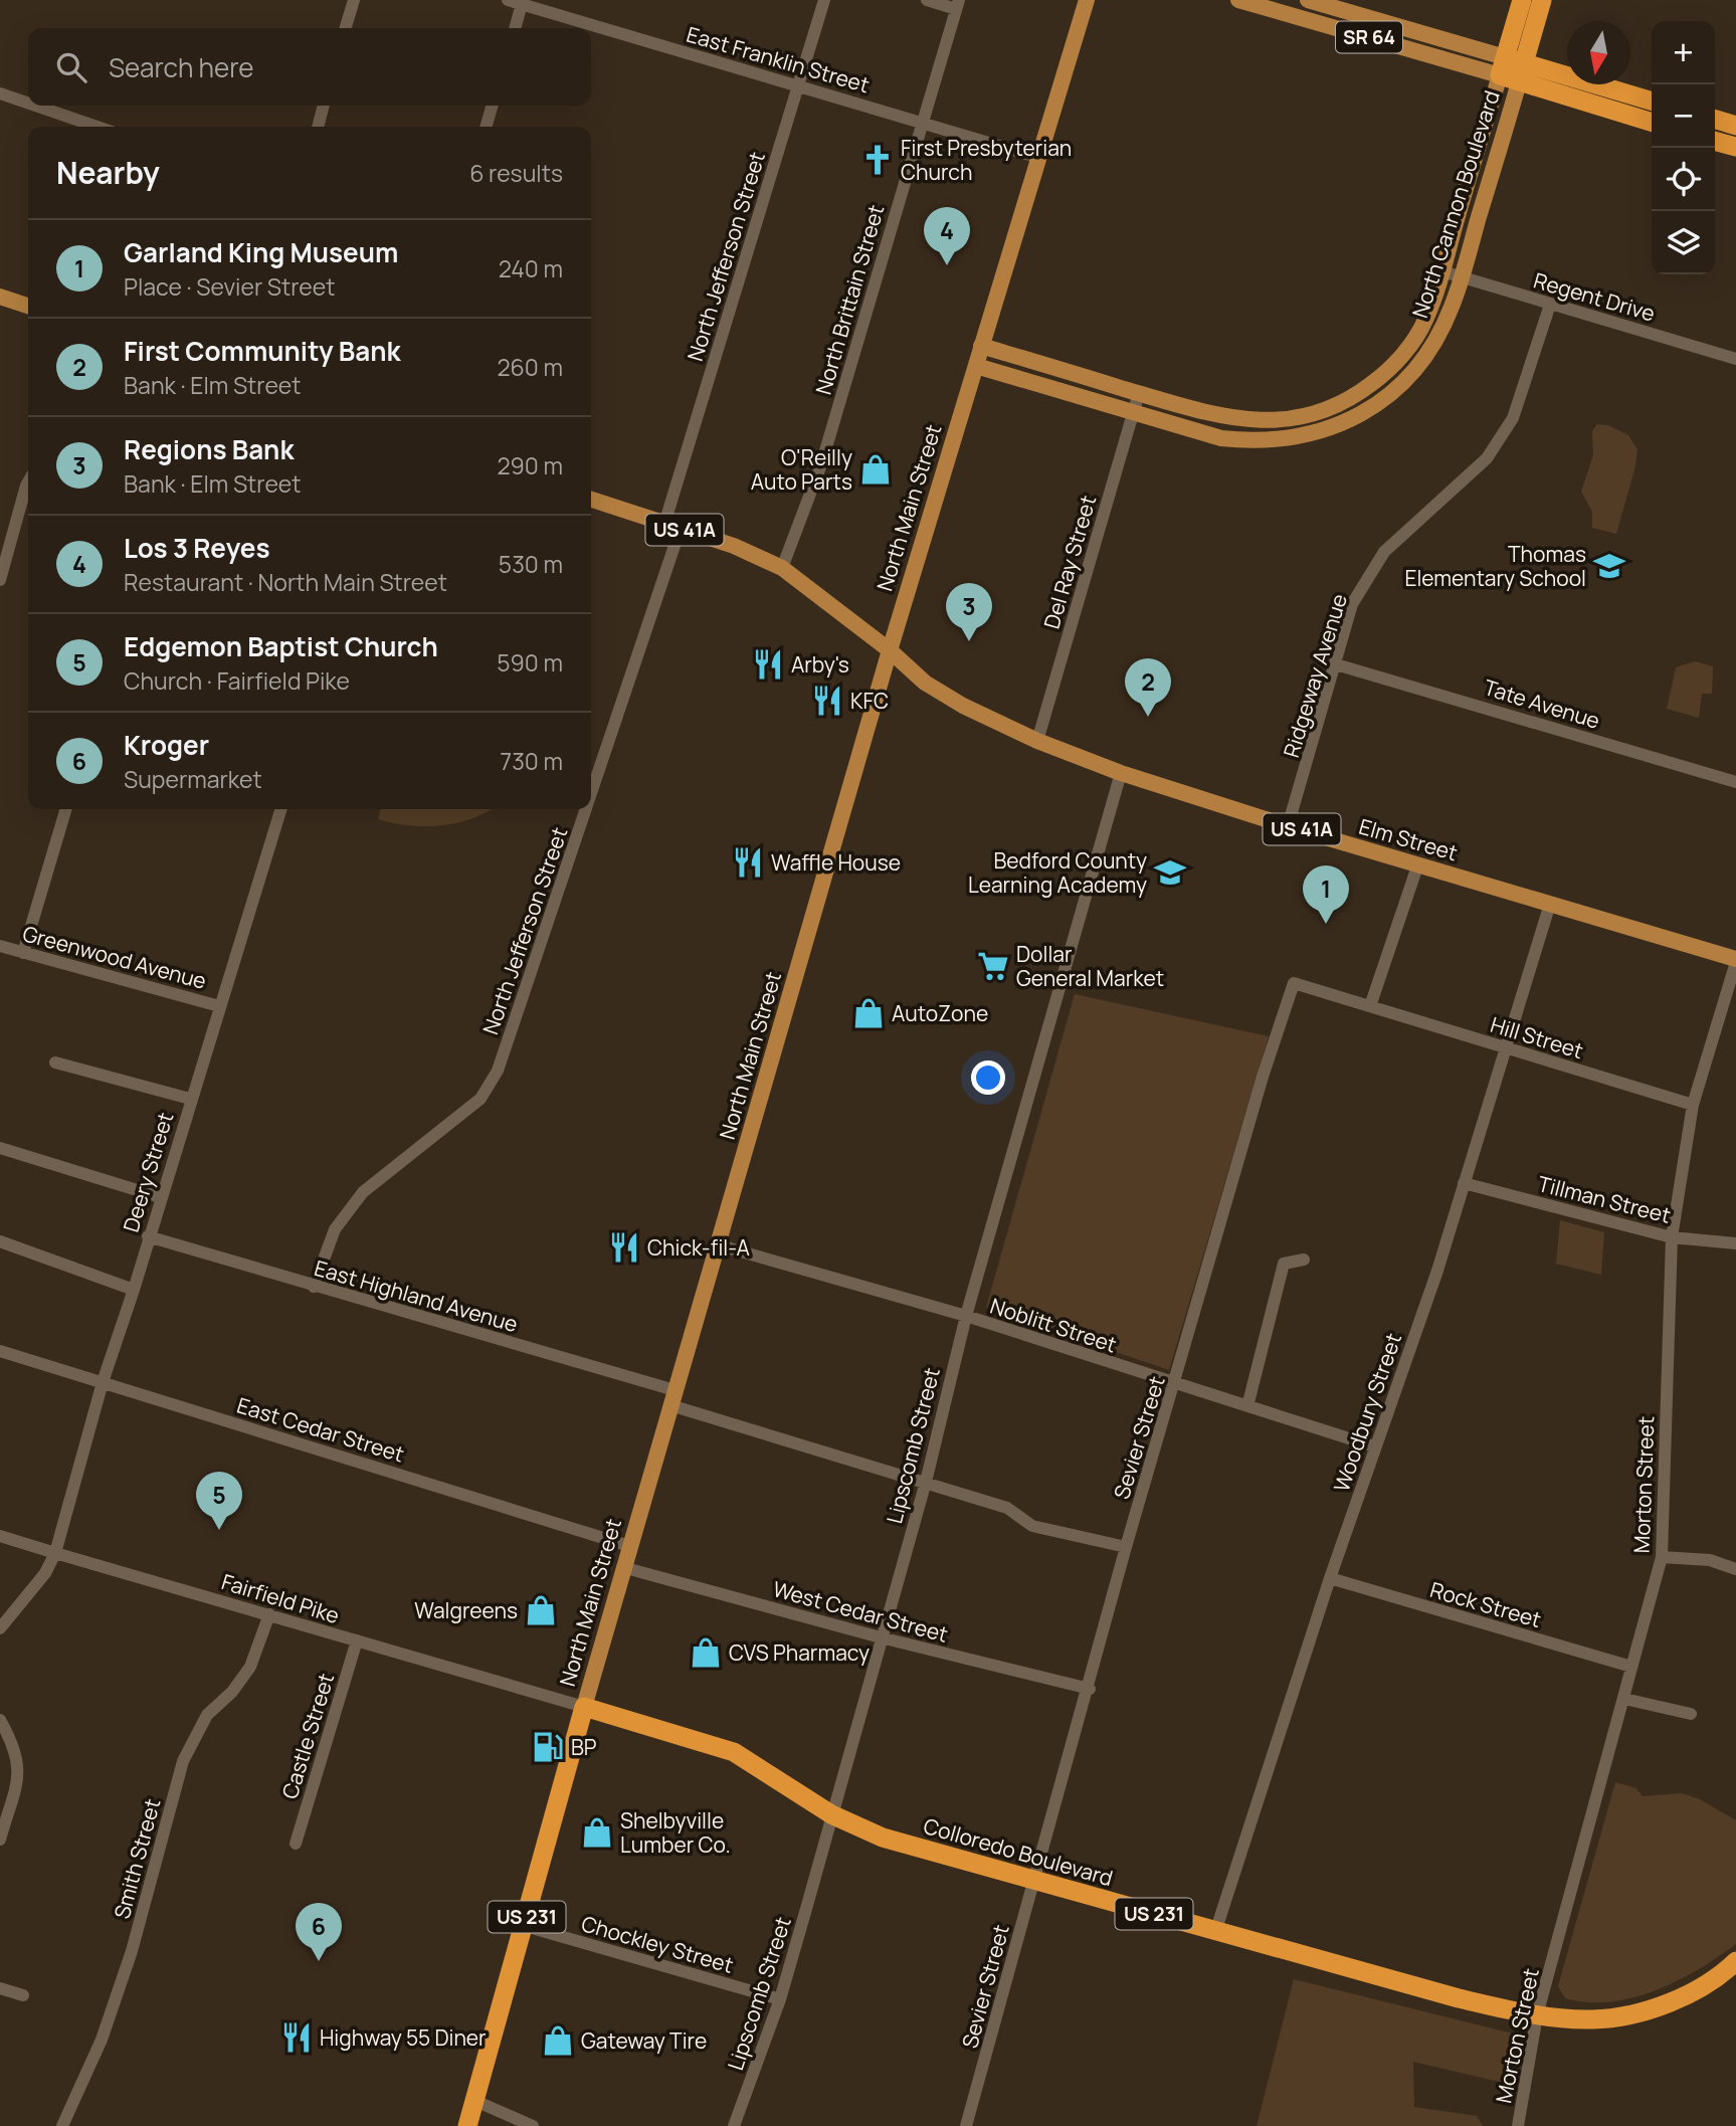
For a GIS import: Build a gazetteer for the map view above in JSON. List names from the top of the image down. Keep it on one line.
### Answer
{"streets":{"highway":["North Cannon Boulevard","North Main Street","Colloredo Boulevard","US 231"],"main road":["SR 64","US 41A","Elm Street"],"street":["East Franklin Street","North Jefferson Street","Regent Drive","North Brittain Street","Del Ray Street","Ridgeway Avenue","Tate Avenue","Greenwood Avenue","Hill Street","Deery Street","Tillman Street","East Highland Avenue","Noblitt Street","Woodbury Street","East Cedar Street","Sevier Street","Lipscomb Street","Morton Street","Fairfield Pike","Rock Street","West Cedar Street","Castle Street","Smith Street","Chockley Street"]},"crossings":[["SR 64","North Cannon Boulevard"],["East Franklin Street","North Jefferson Street"],["East Franklin Street","North Brittain Street"],["East Franklin Street","North Main Street"],["North Cannon Boulevard","Regent Drive"],["North Cannon Boulevard","North Main Street"],["North Cannon Boulevard","Del Ray Street"],["North Jefferson Street","US 41A"],["North Jefferson Street","East Highland Avenue"],["Regent Drive","Ridgeway Avenue"],["North Brittain Street","US 41A"],["North Main Street","US 41A"],["North Main Street","Elm Street"],["North Main Street","East Highland Avenue"],["North Main Street","Noblitt Street"],["North Main Street","East Cedar Street"],["North Main Street","Fairfield Pike"],["North Main Street","West Cedar Street"],["North Main Street","Colloredo Boulevard"],["North Main Street","Chockley Street"],["US 41A","Elm Street"],["Del Ray Street","Elm Street"],["Ridgeway Avenue","Tate Avenue"],["Ridgeway Avenue","Elm Street"],["Elm Street","Woodbury Street"],["Elm Street","Lipscomb Street"],["Elm Street","Morton Street"],["Greenwood Avenue","Deery Street"],["Hill Street","Woodbury Street"],["Hill Street","Sevier Street"],["Hill Street","Morton Street"],["Deery Street","East Highland Avenue"],["Deery Street","East Cedar Street"],["Deery Street","Fairfield Pike"],["Tillman Street","Woodbury Street"],["Tillman Street","Morton Street"],["East Highland Avenue","Sevier Street"],["East Highland Avenue","Lipscomb Street"],["Noblitt Street","Woodbury Street"],["Noblitt Street","Sevier Street"],["Noblitt Street","Lipscomb Street"],["Woodbury Street","Rock Street"],["Woodbury Street","Colloredo Boulevard"],["Sevier Street","West Cedar Street"],["Sevier Street","Colloredo Boulevard"],["Lipscomb Street","West Cedar Street"],["Lipscomb Street","Colloredo Boulevard"],["Lipscomb Street","Chockley Street"],["Morton Street","Rock Street"],["Morton Street","Colloredo Boulevard"],["Fairfield Pike","Castle Street"],["Fairfield Pike","Colloredo Boulevard"],["Fairfield Pike","Smith Street"]],"places":{"church":["First Presbyterian Church"],"shop":["O'Reilly Auto Parts","AutoZone","Walgreens","CVS Pharmacy","Shelbyville Lumber Co.","Gateway Tire"],"school or university":["Thomas Elementary School","Bedford County Learning Academy"],"restaurant":["Arby's","KFC","Waffle House","Chick-fil-A","Highway 55 Diner"],"supermarket":["Dollar General Market"],"fuel station":["BP"]},"north":"bottom","page":{"map_buttons":["+","−"],"search":"Search here","heading":["Nearby","6 results"],"pins":["4","3","2","1","5","6"],"list":[{"mark":"1","name":"Garland King Museum","note":"Place · Sevier Street","value":"240 m"},{"mark":"2","name":"First Community Bank","note":"Bank · Elm Street","value":"260 m"},{"mark":"3","name":"Regions Bank","note":"Bank · Elm Street","value":"290 m"},{"mark":"4","name":"Los 3 Reyes","note":"Restaurant · North Main Street","value":"530 m"},{"mark":"5","name":"Edgemon Baptist Church","note":"Church · Fairfield Pike","value":"590 m"},{"mark":"6","name":"Kroger","note":"Supermarket","value":"730 m"}]}}
